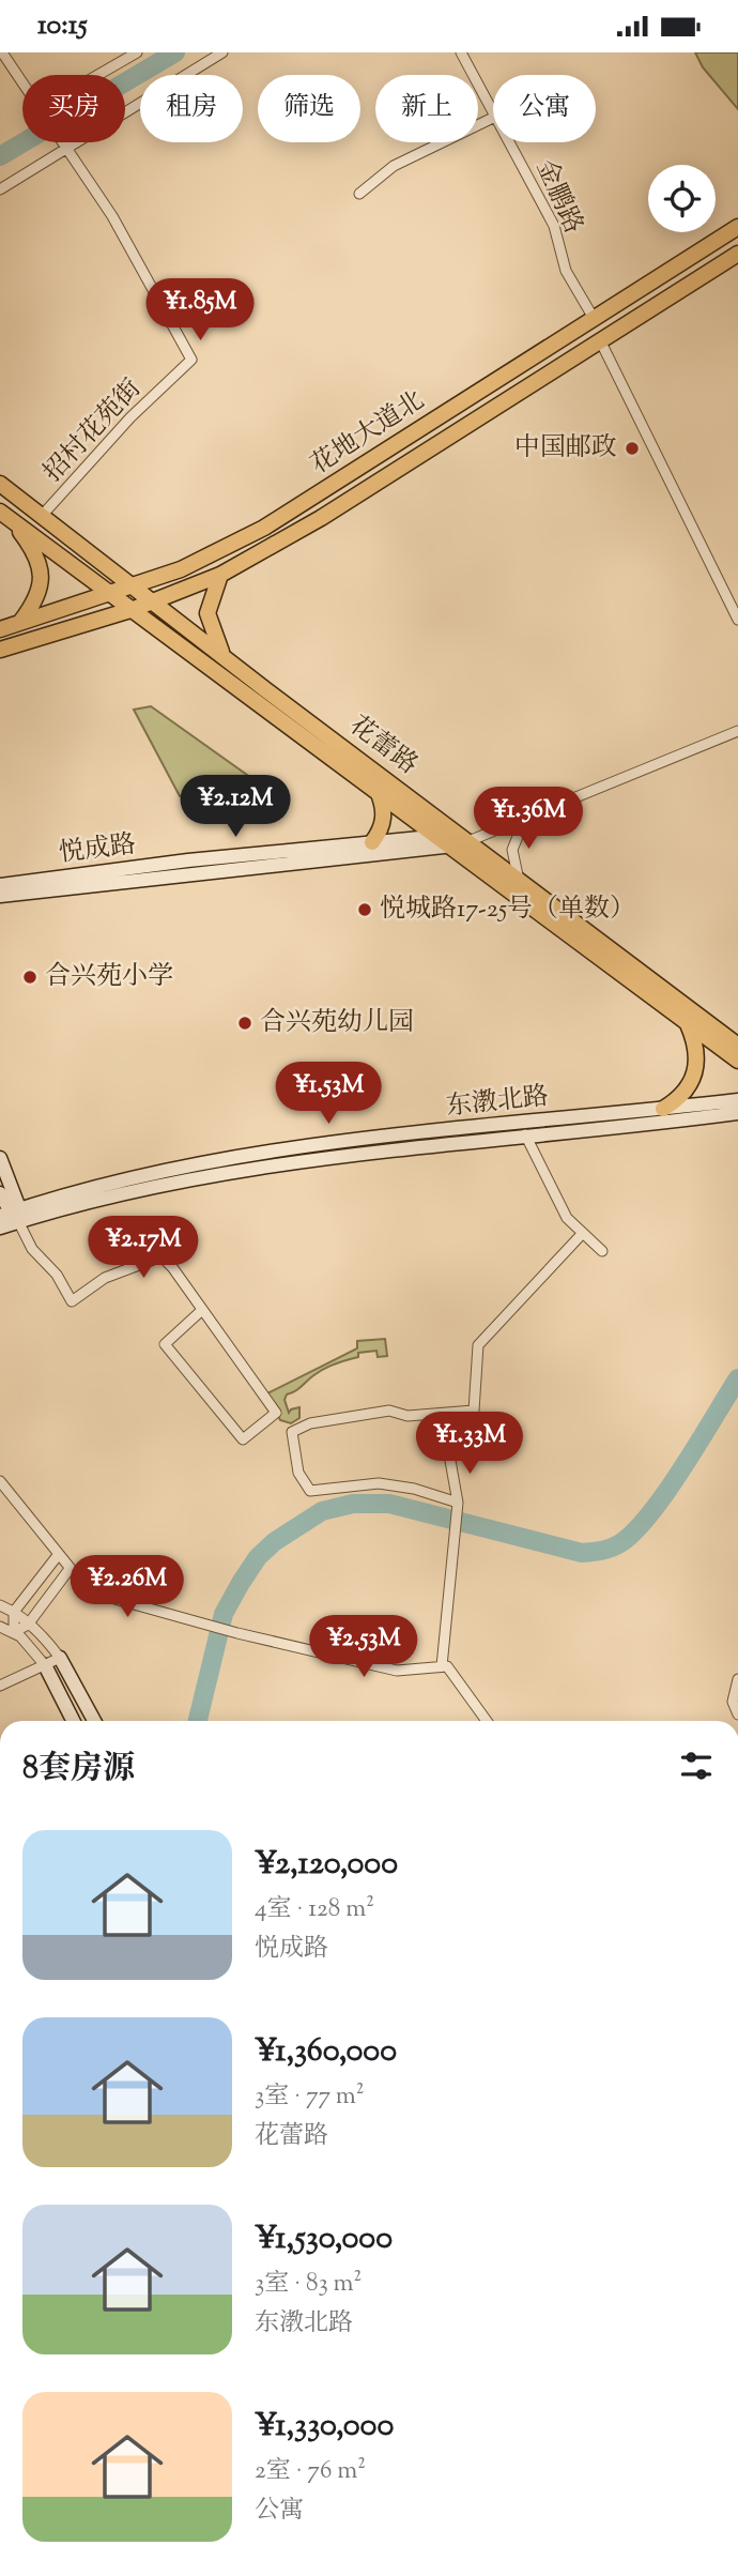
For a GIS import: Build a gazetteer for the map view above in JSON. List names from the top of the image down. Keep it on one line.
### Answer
{"streets":{"main road":["花地大道北","花蕾路","悦成路","东漖北路"],"street":["金鹏路","招村花苑街"]},"crossings":[["金鹏路","花地大道北"],["招村花苑街","花蕾路"],["花地大道北","花蕾路"],["花蕾路","悦成路"]],"places":["中国邮政","悦城路17-25号（单数）","合兴苑小学","合兴苑幼儿园"],"page":{"status":"10:15","chip":["买房","租房","筛选","新上","公寓"],"price":["¥1.85M","¥2.12M","¥1.36M","¥1.53M","¥2.17M","¥1.33M","¥2.26M","¥2.53M"],"heading":"8套房源","list":[{"name":"¥2,120,000","note":"4室 · 128 m² · 悦成路"},{"name":"¥1,360,000","note":"3室 · 77 m² · 花蕾路"},{"name":"¥1,530,000","note":"3室 · 83 m² · 东漖北路"},{"name":"¥1,330,000","note":"2室 · 76 m² · 公寓"}]}}
